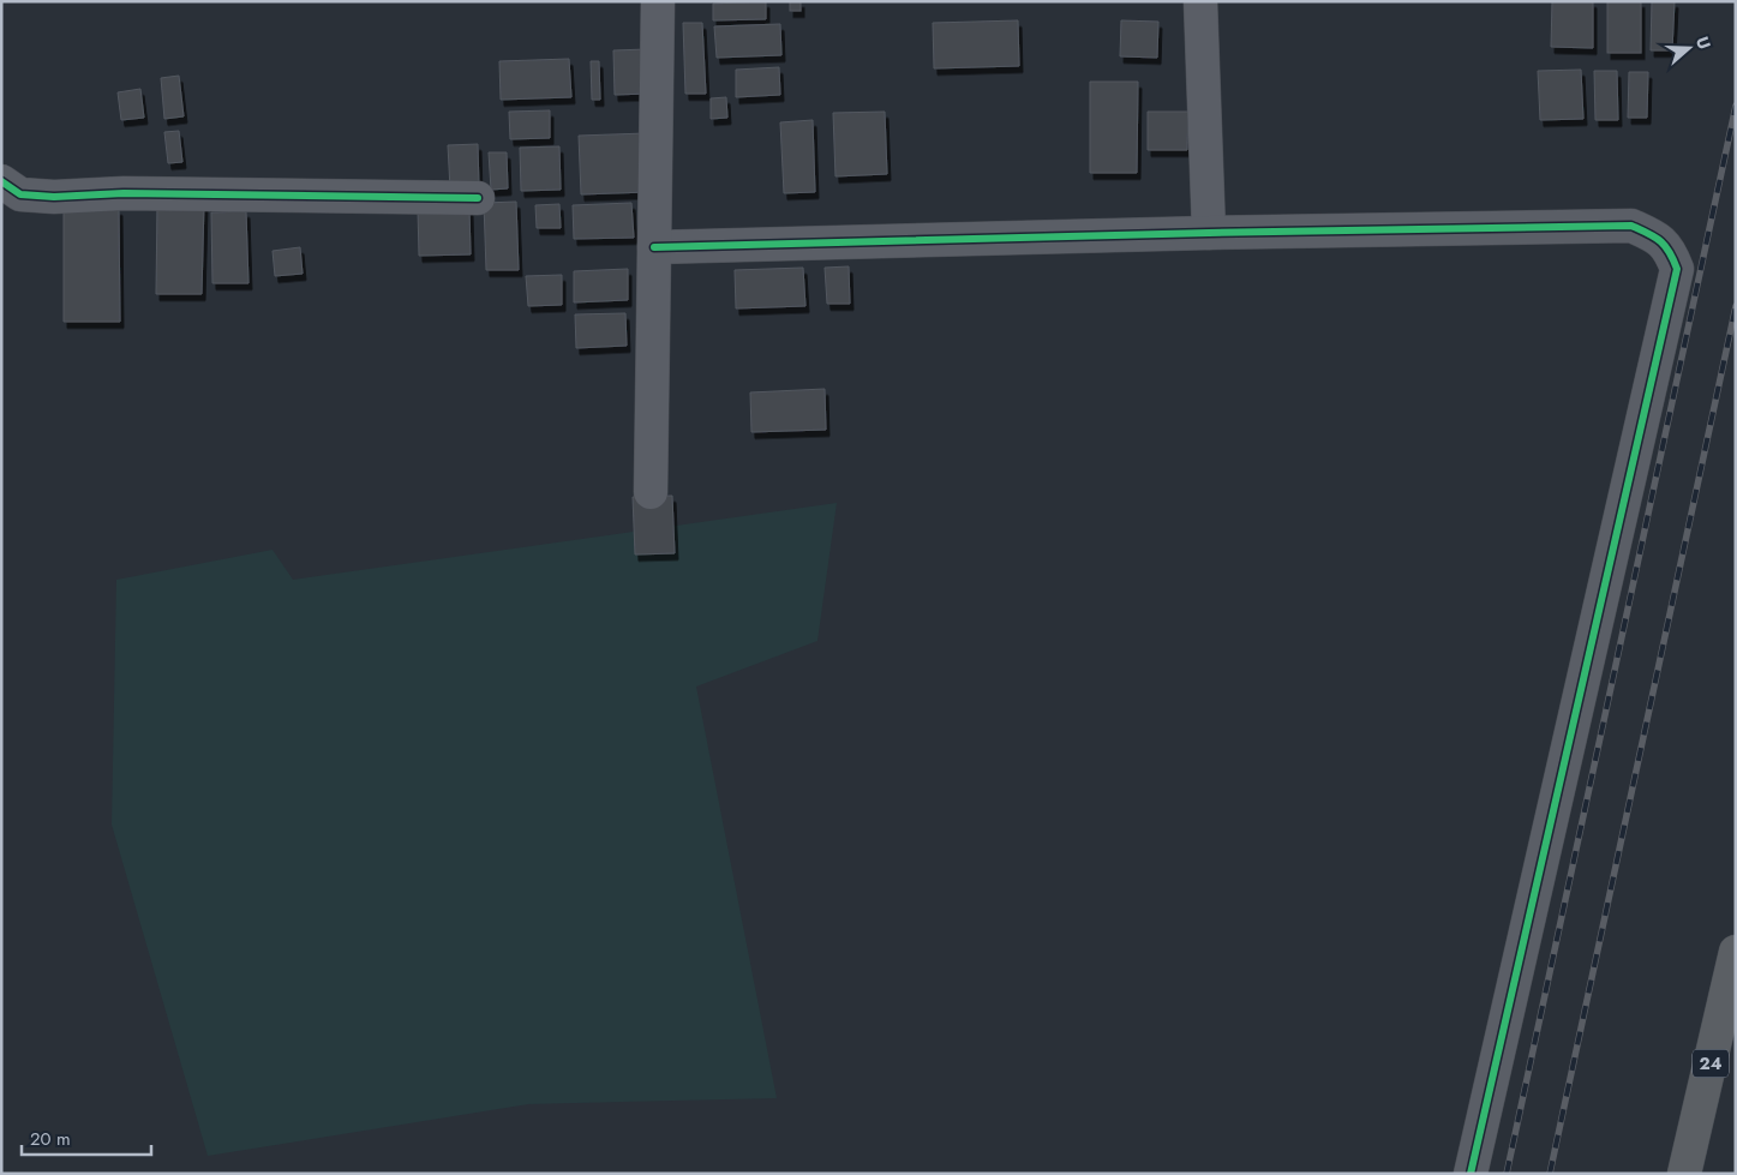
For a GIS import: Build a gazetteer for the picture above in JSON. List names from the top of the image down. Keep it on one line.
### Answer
{"streets":{"highway":["24"]},"scale_bar":"20 m","north":"right"}
